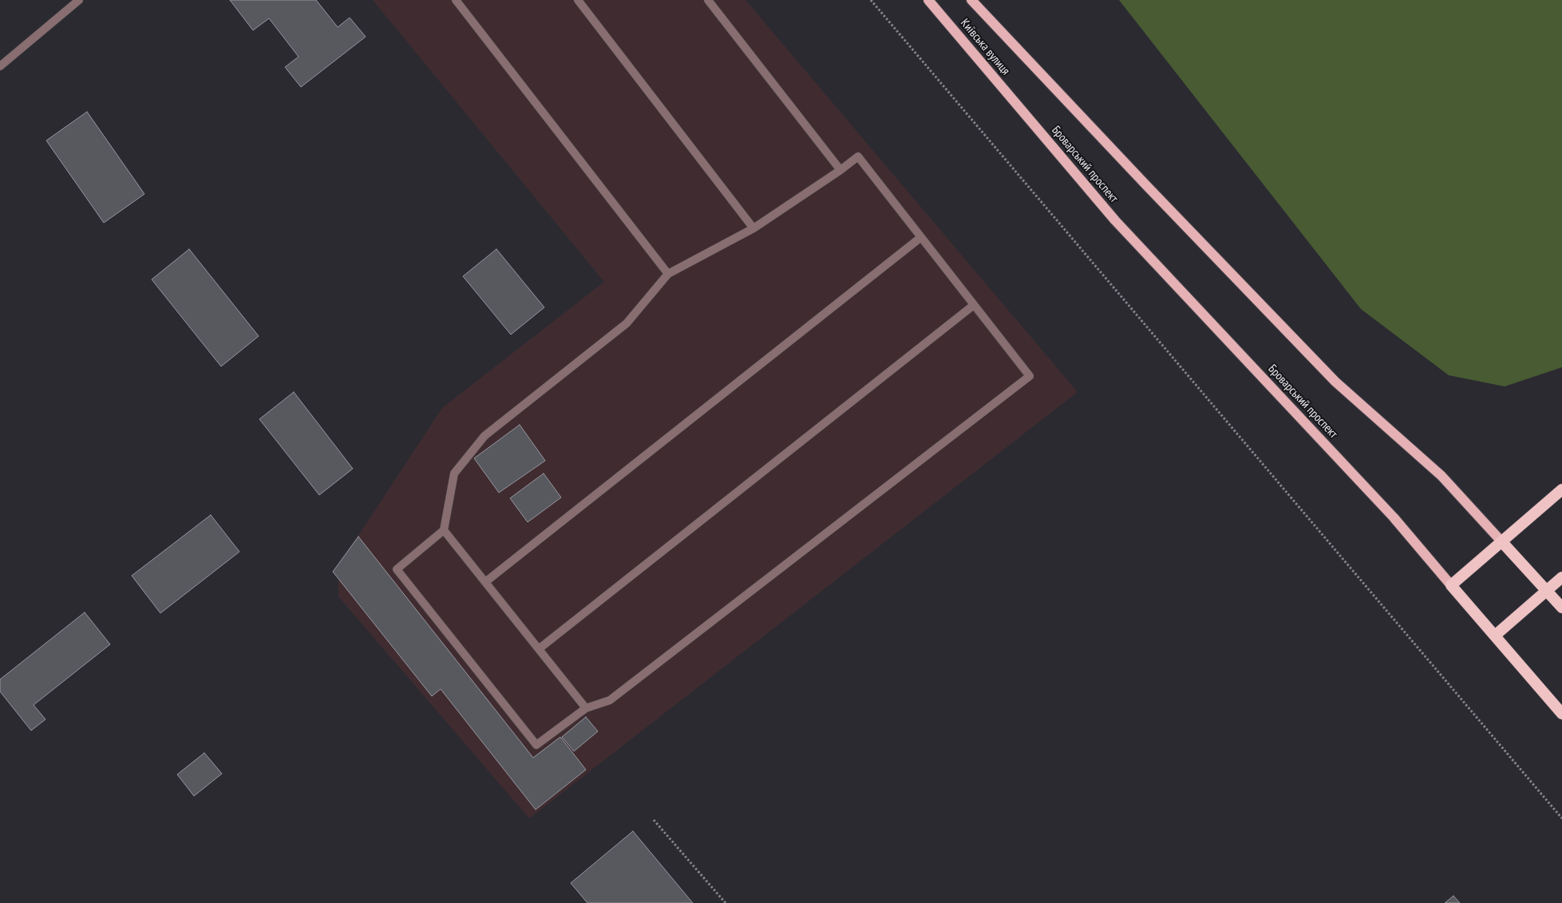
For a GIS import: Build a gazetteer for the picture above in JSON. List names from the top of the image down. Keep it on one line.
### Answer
{"streets":{"highway":["Броварський проспект"],"main road":["Київська вулиця"]},"crossings":[["Київська вулиця","Броварський проспект"]]}
